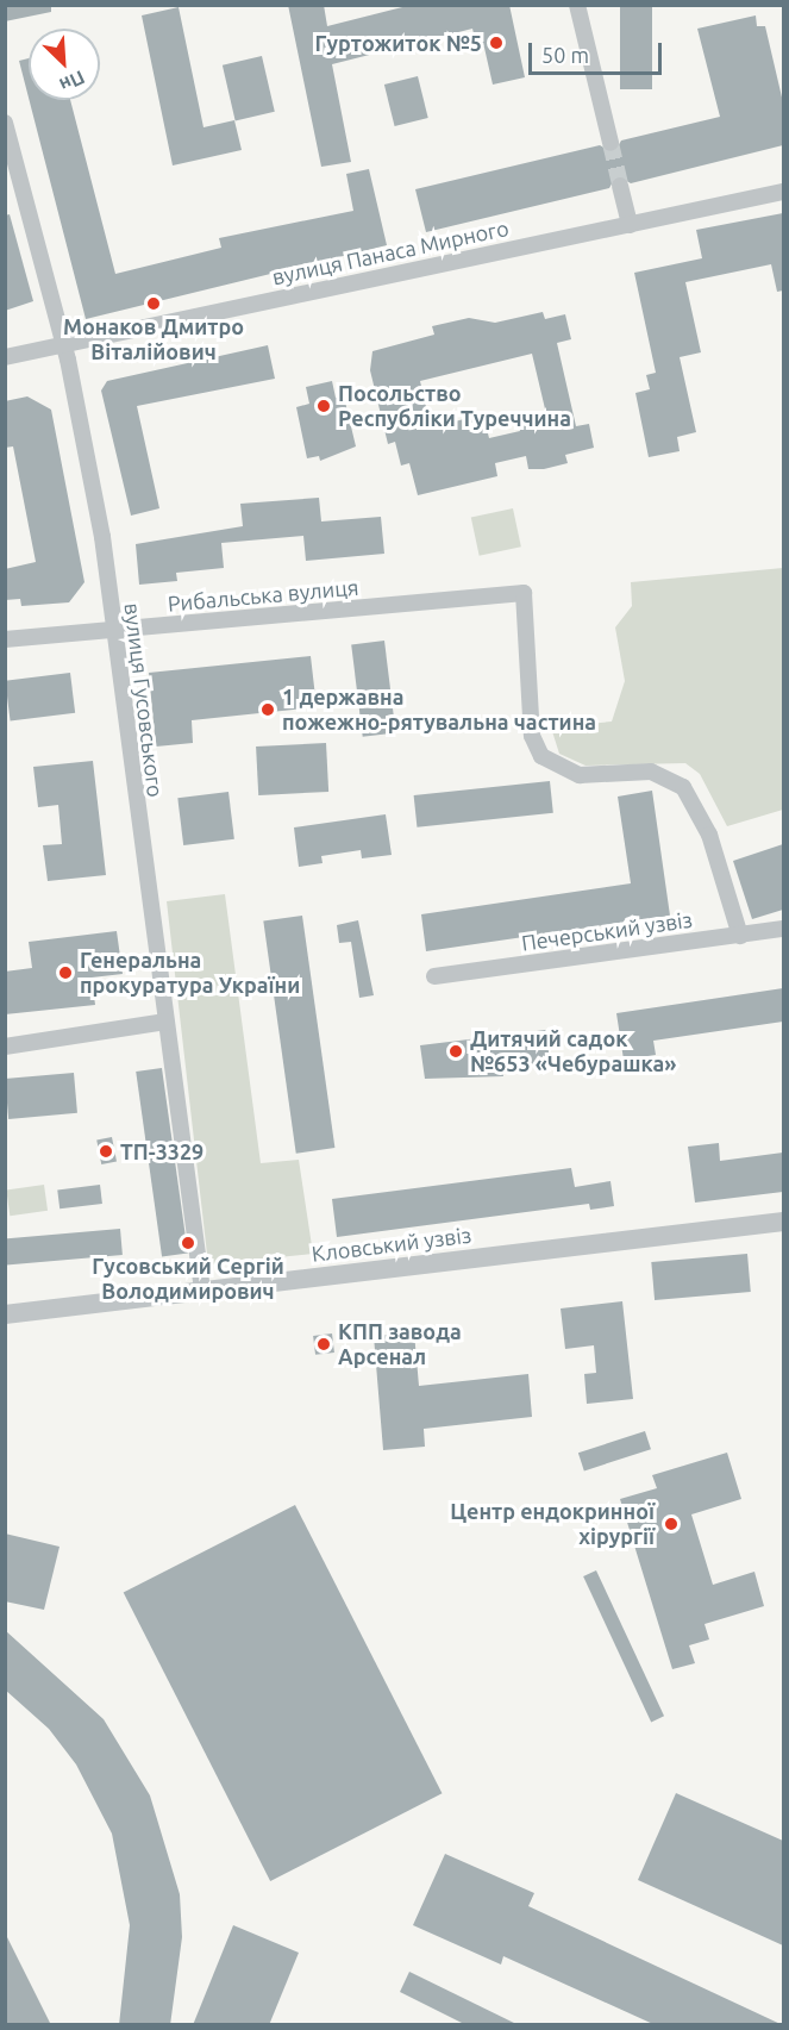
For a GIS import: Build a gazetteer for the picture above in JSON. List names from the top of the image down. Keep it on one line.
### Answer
{"streets":{"street":["вулиця Панаса Мирного","Рибальська вулиця","вулиця Гусовського","Печерський узвіз","Кловський узвіз"]},"crossings":[["вулиця Панаса Мирного","вулиця Гусовського"],["Рибальська вулиця","вулиця Гусовського"],["Рибальська вулиця","Печерський узвіз"],["вулиця Гусовського","Кловський узвіз"]],"places":["Гуртожиток №5","Монаков Дмитро Віталійович","Посольство Республіки Туреччина","1 державна пожежно-рятувальна частина","Генеральна прокуратура України","Дитячий садок №653 «Чебурашка»","ТП-3329","Гусовський Сергій Володимирович","КПП завода Арсенал","Центр ендокринної хірургії"],"scale_bar":"50 m","north":"bottom right"}
